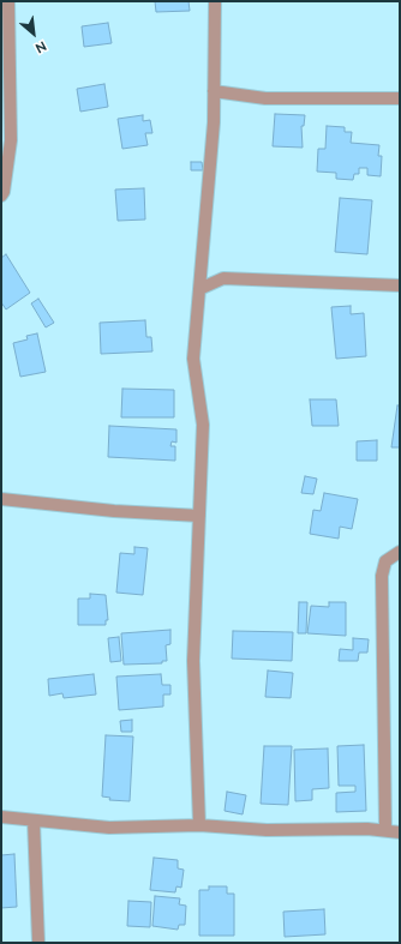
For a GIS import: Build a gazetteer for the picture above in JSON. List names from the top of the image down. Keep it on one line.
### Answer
{"north":"bottom right"}
